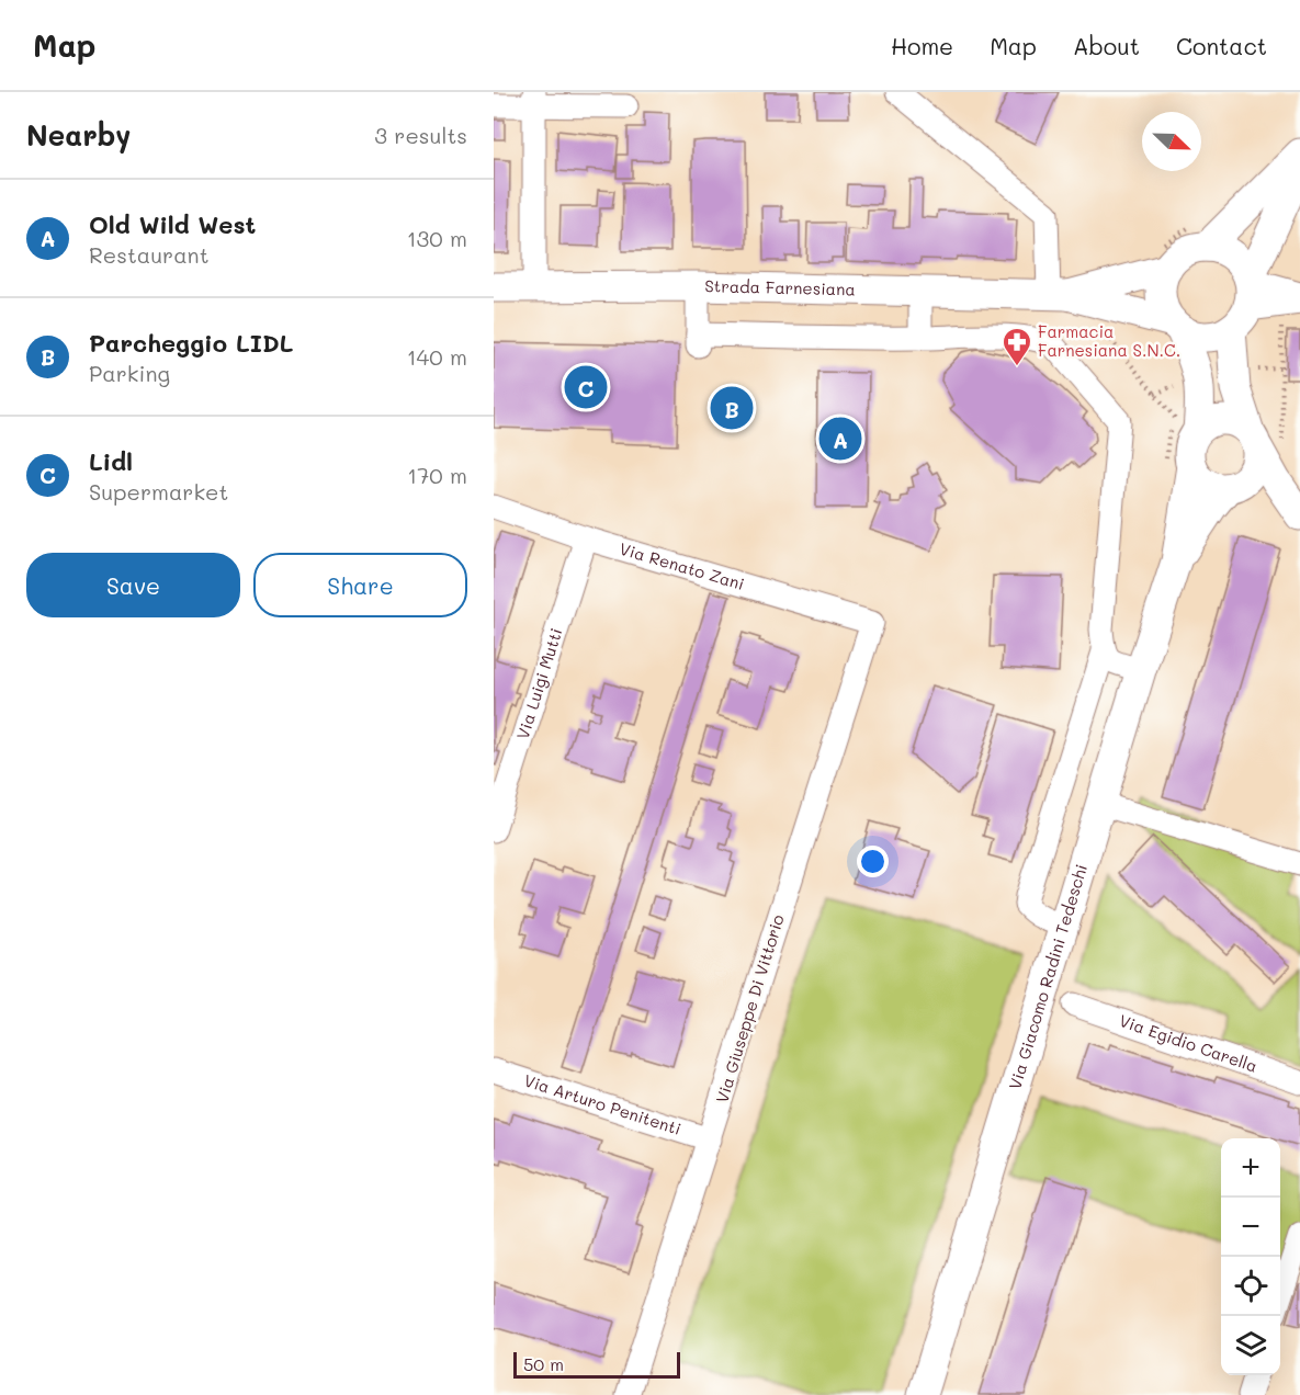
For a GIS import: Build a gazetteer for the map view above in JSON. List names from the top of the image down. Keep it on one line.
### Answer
{"streets":{"main road":["Strada Farnesiana","Via Giacomo Radini Tedeschi"],"street":["Via Renato Zani","Via Luigi Mutti","Via Giuseppe Di Vittorio","Via Egidio Carella","Via Arturo Penitenti"]},"crossings":[["Via Renato Zani","Via Luigi Mutti"],["Via Renato Zani","Via Giuseppe Di Vittorio"],["Via Giuseppe Di Vittorio","Via Arturo Penitenti"]],"places":{"pharmacy":["Farmacia Farnesiana S.N.C."]},"scale_bar":"50 m","north":"bottom right","page":{"header":"Map","nav":["Home","Map","About","Contact"],"heading":["Nearby","3 results"],"list":[{"mark":"A","name":"Old Wild West","note":"Restaurant","value":"130 m"},{"mark":"B","name":"Parcheggio LIDL","note":"Parking","value":"140 m"},{"mark":"C","name":"Lidl","note":"Supermarket","value":"170 m"}],"pins":["C","B","A"],"buttons":["Save","Share"],"map_buttons":["+","−"],"scale":"50 m"}}
